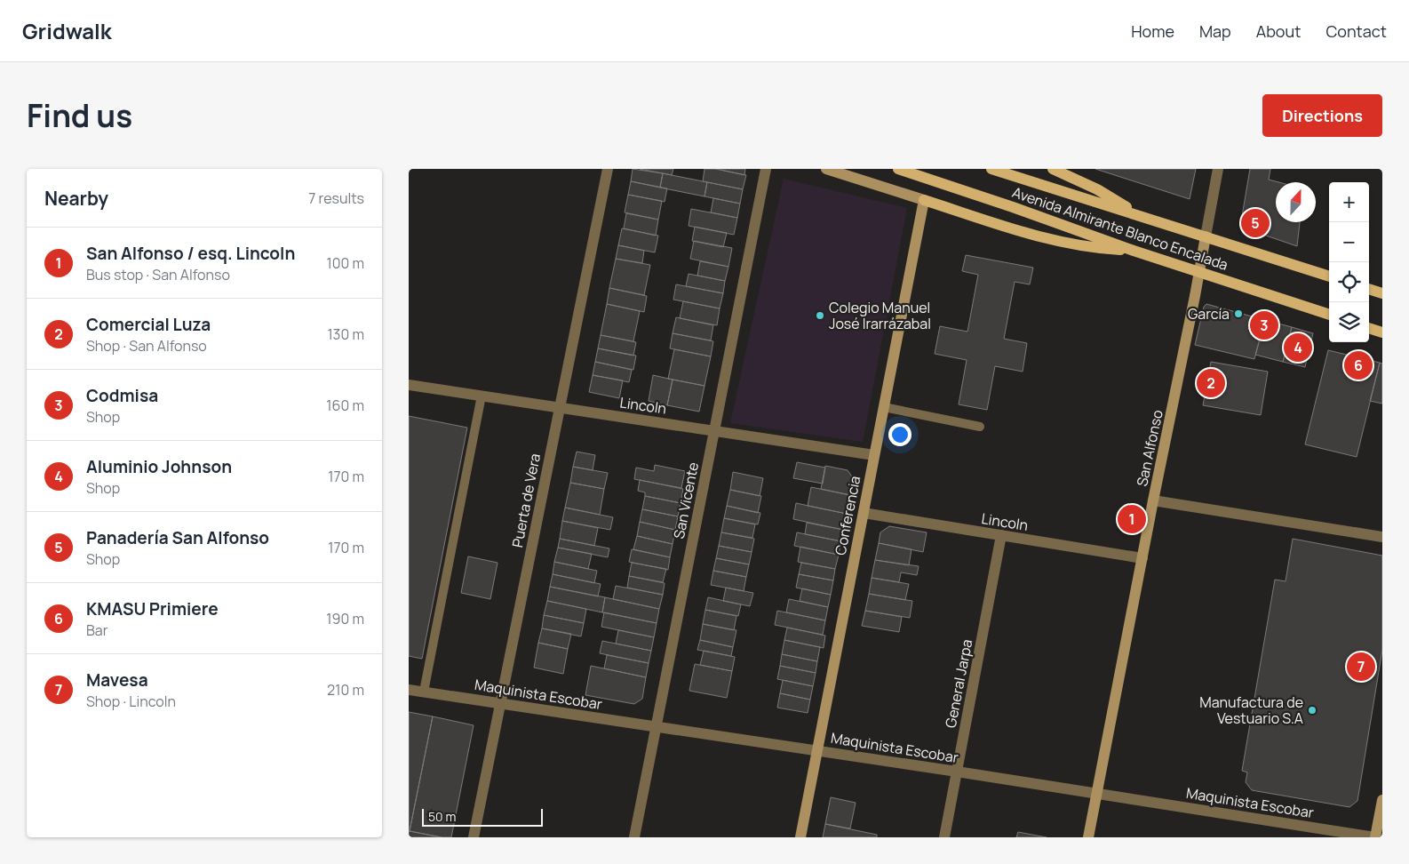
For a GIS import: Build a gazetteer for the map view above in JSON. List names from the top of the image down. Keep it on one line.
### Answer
{"streets":{"main road":["Avenida Almirante Blanco Encalada"],"street":["Lincoln","San Alfonso","Puerta de Vera","San Vicente","Conferencia","General Jarpa","Maquinista Escobar"]},"crossings":[["Avenida Almirante Blanco Encalada","San Alfonso"],["Lincoln","San Alfonso"],["Lincoln","Puerta de Vera"],["Lincoln","San Vicente"],["Lincoln","Conferencia"],["Lincoln","General Jarpa"],["San Alfonso","Maquinista Escobar"],["Puerta de Vera","Maquinista Escobar"],["San Vicente","Maquinista Escobar"],["Conferencia","Maquinista Escobar"],["General Jarpa","Maquinista Escobar"]],"places":["García","Colegio Manuel José Irarrázabal","Manufactura de Vestuario S.A"],"scale_bar":"50 m","north":"top","page":{"header":"Gridwalk","nav":["Home","Map","About","Contact"],"title":"Find us","buttons":"Directions","heading":["Nearby","7 results"],"map_buttons":["+","−"],"pins":["5","3","4","6","2","1","7"],"list":[{"mark":"1","name":"San Alfonso / esq. Lincoln","note":"Bus stop · San Alfonso","value":"100 m"},{"mark":"2","name":"Comercial Luza","note":"Shop · San Alfonso","value":"130 m"},{"mark":"3","name":"Codmisa","note":"Shop","value":"160 m"},{"mark":"4","name":"Aluminio Johnson","note":"Shop","value":"170 m"},{"mark":"5","name":"Panadería San Alfonso","note":"Shop","value":"170 m"},{"mark":"6","name":"KMASU Primiere","note":"Bar","value":"190 m"},{"mark":"7","name":"Mavesa","note":"Shop · Lincoln","value":"210 m"}],"scale":"50 m"}}
